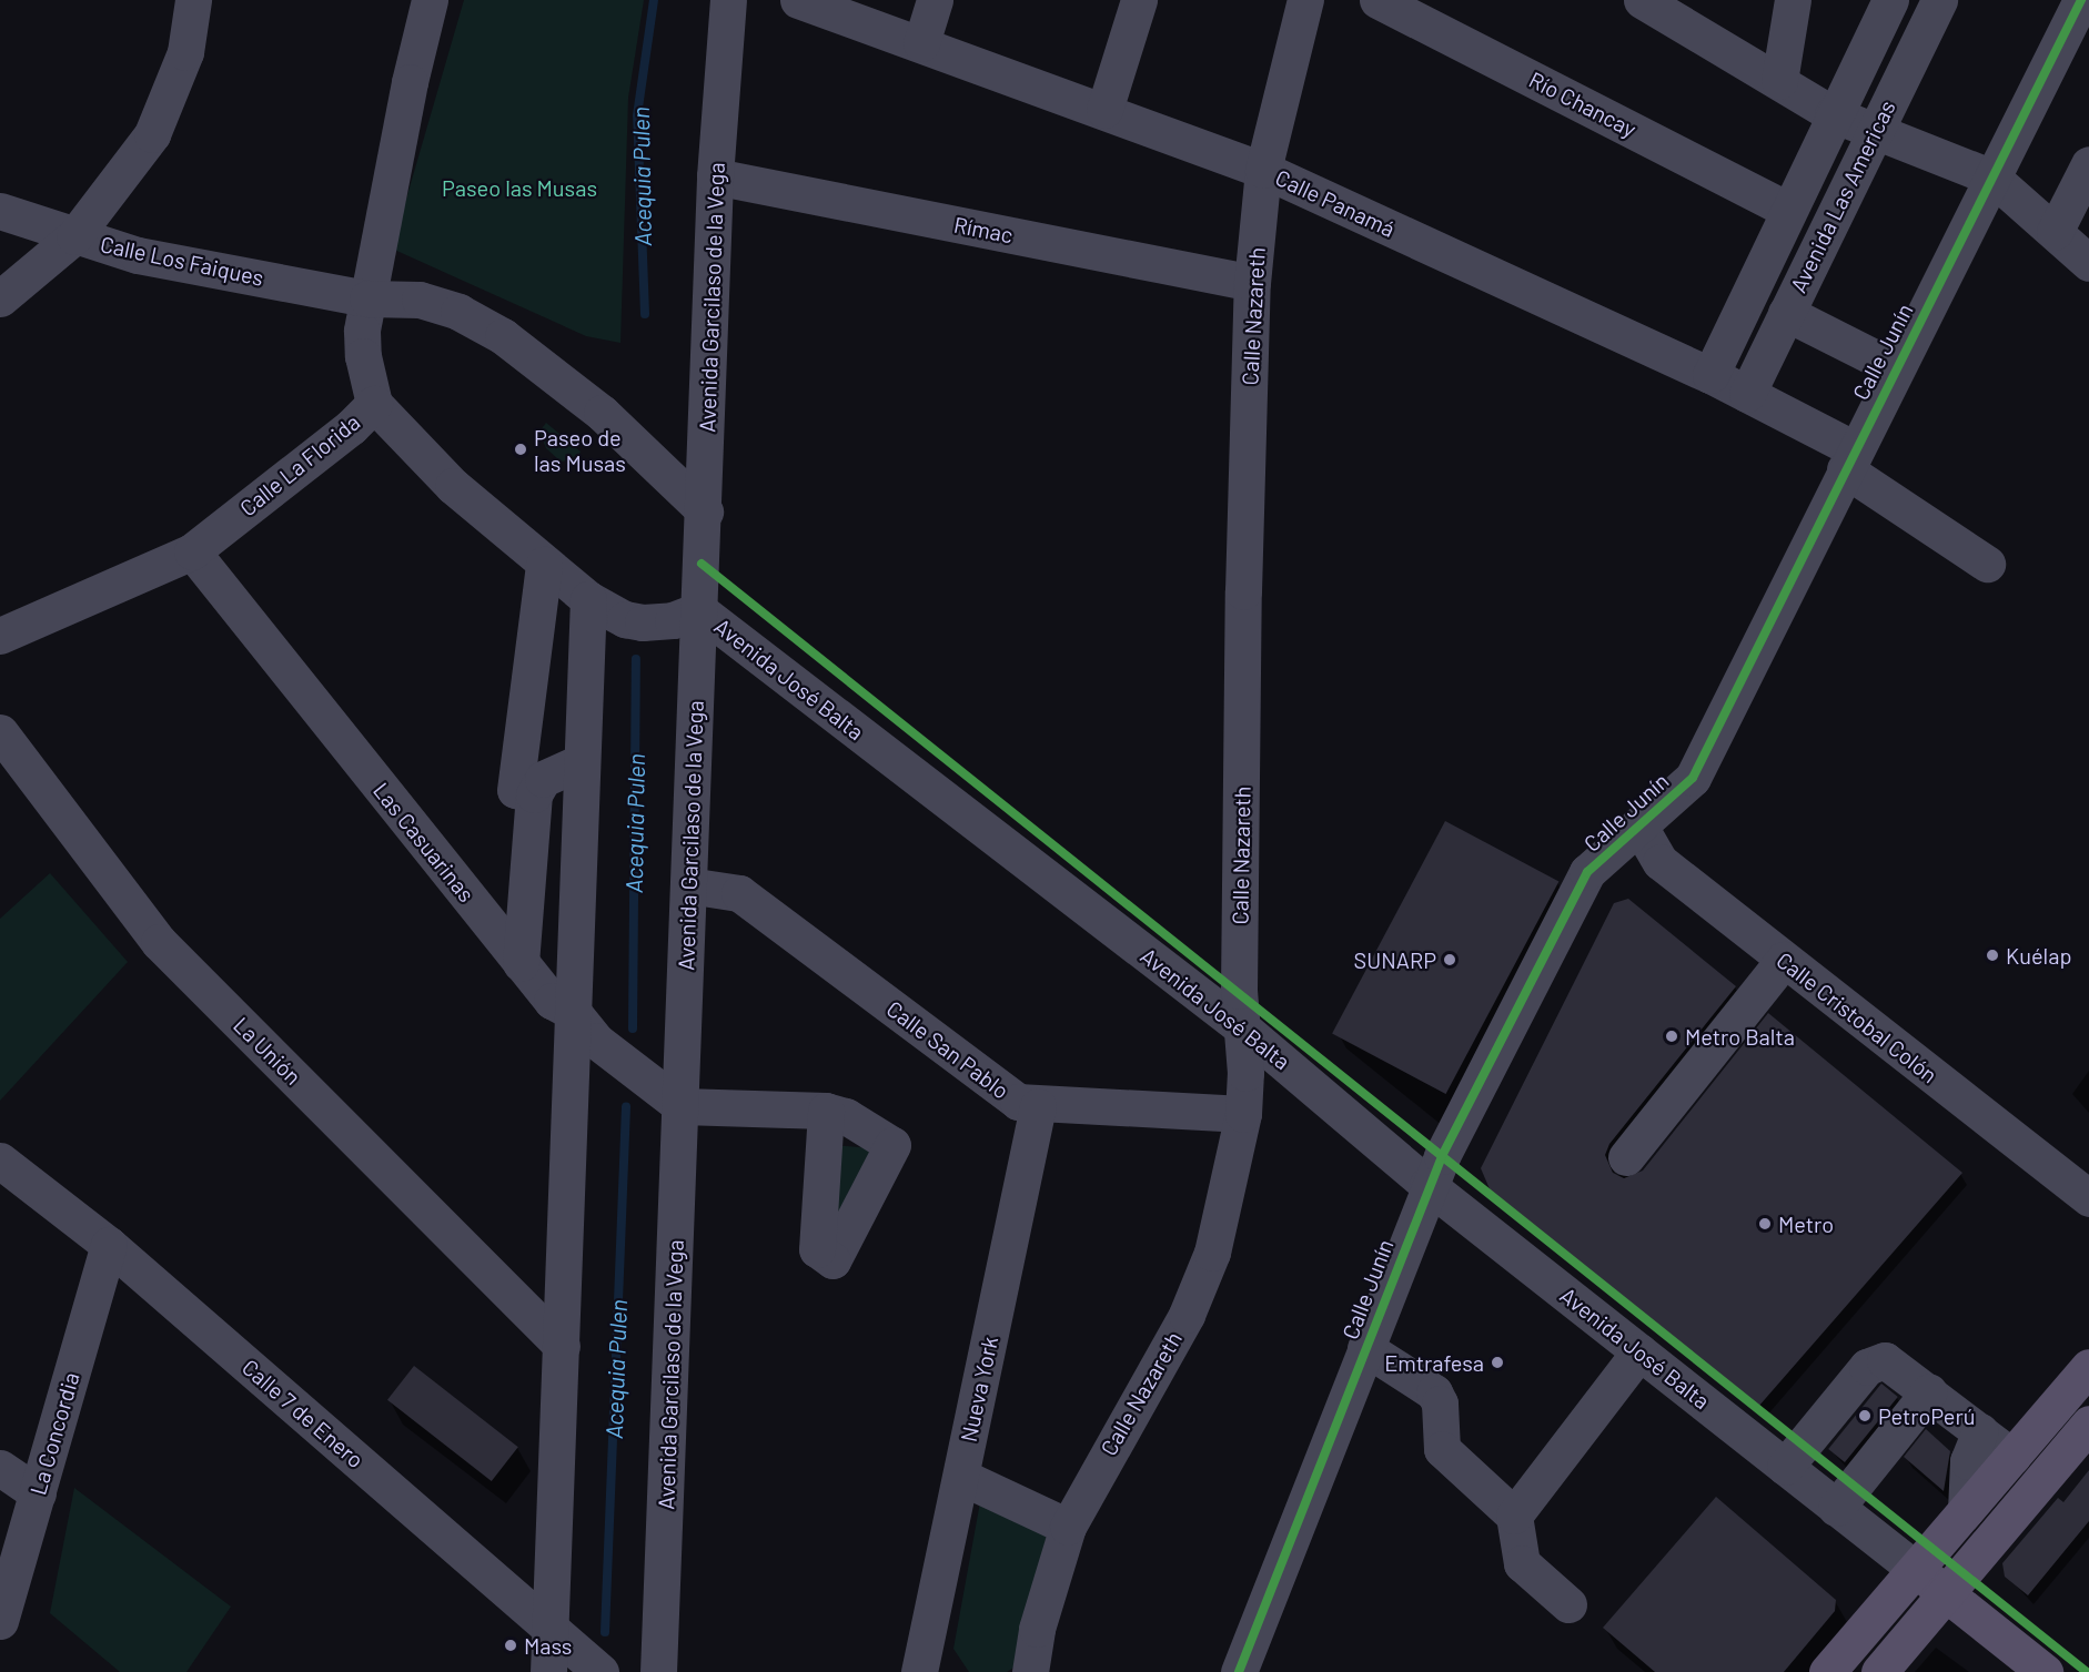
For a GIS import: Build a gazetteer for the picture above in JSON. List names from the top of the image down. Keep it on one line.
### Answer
{"streets":{"main road":["Avenida José Balta"],"street":["Río Chancay","Avenida Las Americas","Calle Panamá","Rímac","Calle Los Faiques","Avenida Garcilaso de la Vega","Calle Nazareth","Calle Junín","Calle La Florida","Las Casuarinas","Calle Cristobal Colón","Calle San Pablo","La Unión","Nueva York","Calle 7 de Enero","La Concordia"]},"crossings":[["Río Chancay","Avenida Las Americas"],["Avenida Las Americas","Calle Panamá"],["Calle Panamá","Calle Nazareth"],["Calle Panamá","Calle Junín"],["Rímac","Avenida Garcilaso de la Vega"],["Rímac","Calle Nazareth"],["Calle Los Faiques","Calle La Florida"],["Avenida Garcilaso de la Vega","Avenida José Balta"],["Avenida Garcilaso de la Vega","Las Casuarinas"],["Avenida Garcilaso de la Vega","Calle San Pablo"],["Calle Nazareth","Avenida José Balta"],["Calle Nazareth","Calle San Pablo"],["Calle Junín","Avenida José Balta"],["Calle Junín","Calle Cristobal Colón"],["Calle La Florida","Avenida José Balta"],["Calle La Florida","Las Casuarinas"],["Calle San Pablo","Nueva York"],["Calle 7 de Enero","La Concordia"]],"water":["Acequia Pulen"],"parks":["Paseo las Musas"],"places":["Paseo de las Musas","Kuélap","SUNARP","Metro Balta","Metro","Emtrafesa","PetroPerú","Mass"]}
